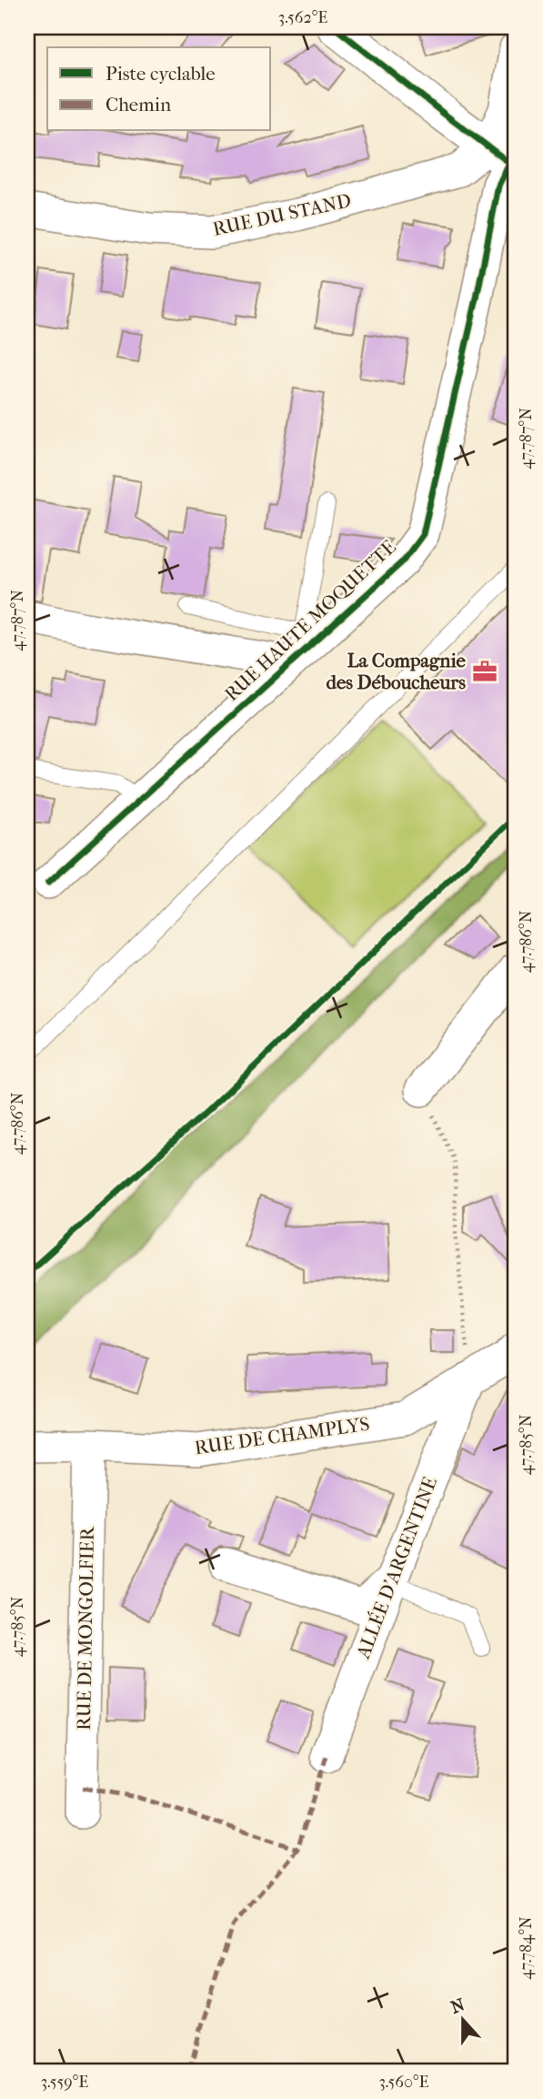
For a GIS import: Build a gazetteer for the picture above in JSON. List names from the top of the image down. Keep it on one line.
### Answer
{"streets":{"street":["RUE DU STAND","RUE HAUTE MOQUETTE","RUE DE CHAMPLYS","ALLÉE D'ARGENTINE","RUE DE MONGOLFIER"]},"crossings":[["RUE DU STAND","RUE HAUTE MOQUETTE"],["RUE DE CHAMPLYS","ALLÉE D'ARGENTINE"],["RUE DE CHAMPLYS","RUE DE MONGOLFIER"]],"places":{"office":["La Compagnie des Déboucheurs"]},"legend":["Piste cyclable","Chemin"],"north":"top","coordinates":["3.562°E","47.787°N","47.786°N","47.785°N","47.784°N","3.559°E","3.560°E"]}
